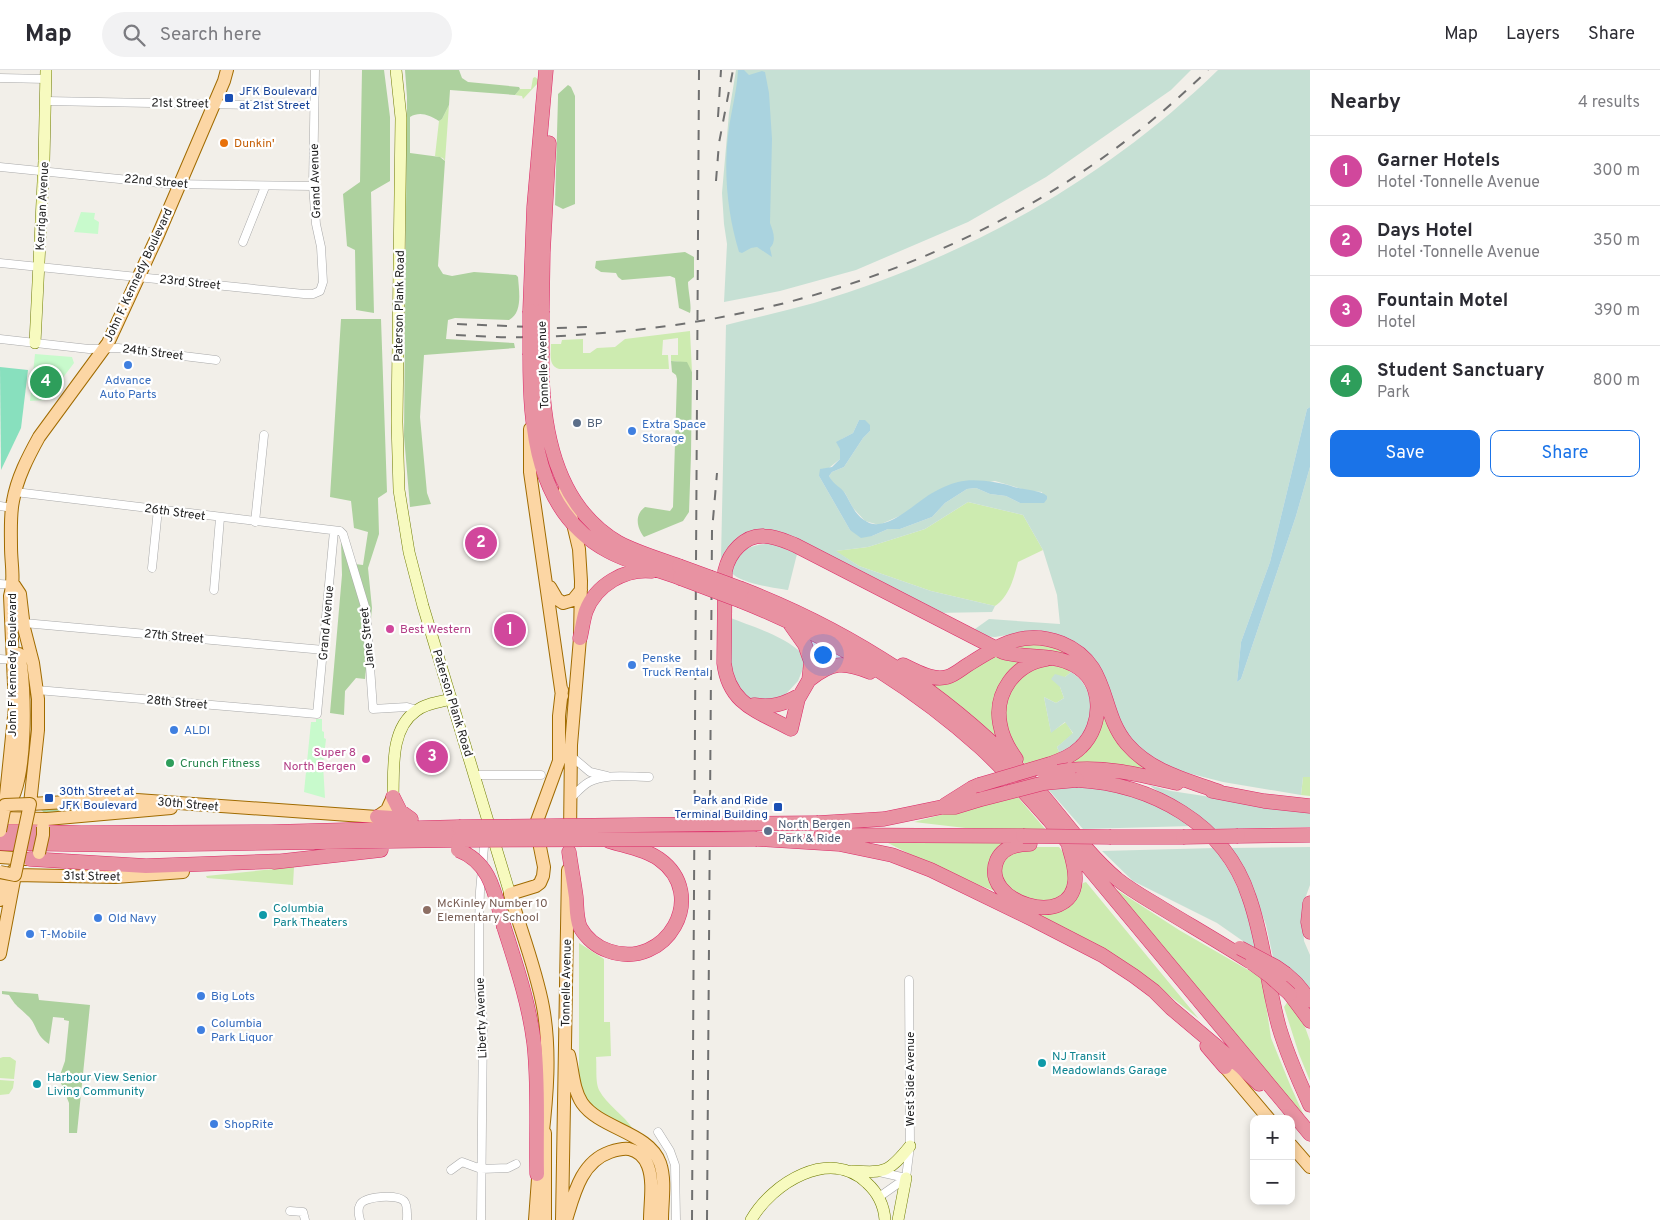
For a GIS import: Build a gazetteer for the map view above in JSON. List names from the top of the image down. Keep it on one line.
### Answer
{"streets":{"highway":["Tonnelle Avenue"],"main road":["Kerrigan Avenue","John F. Kennedy Boulevard","Paterson Plank Road","John F Kennedy Boulevard","30th Street","31st Street"],"street":["21st Street","22nd Street","Grand Avenue","23rd Street","24th Street","26th Street","27th Street","Jane Street","28th Street","Liberty Avenue","West Side Avenue"]},"crossings":[["21st Street","Grand Avenue"],["21st Street","Kerrigan Avenue"],["21st Street","John F. Kennedy Boulevard"],["22nd Street","Grand Avenue"],["22nd Street","Kerrigan Avenue"],["22nd Street","John F. Kennedy Boulevard"],["Grand Avenue","23rd Street"],["Grand Avenue","26th Street"],["Grand Avenue","27th Street"],["Grand Avenue","Jane Street"],["Grand Avenue","28th Street"],["Kerrigan Avenue","23rd Street"],["Kerrigan Avenue","24th Street"],["John F. Kennedy Boulevard","23rd Street"],["John F. Kennedy Boulevard","24th Street"],["John F. Kennedy Boulevard","26th Street"],["John F. Kennedy Boulevard","John F Kennedy Boulevard"],["Paterson Plank Road","Liberty Avenue"],["26th Street","Jane Street"],["27th Street","John F Kennedy Boulevard"],["John F Kennedy Boulevard","28th Street"],["John F Kennedy Boulevard","30th Street"],["John F Kennedy Boulevard","31st Street"]],"places":{"transit":["JFK Boulevard at 21st Street","30th Street at JFK Boulevard","Park and Ride Terminal Building"],"other":["Dunkin'","Advance Auto Parts","BP","Extra Space Storage","Best Western","Penske Truck Rental","ALDI","Super 8 North Bergen","Crunch Fitness","North Bergen Park & Ride","McKinley Number 10 Elementary School","Columbia Park Theaters","Old Navy","T-Mobile","Big Lots","Columbia Park Liquor","NJ Transit Meadowlands Garage","Harbour View Senior Living Community","ShopRite"]},"page":{"header":"Map","search":"Search here","nav":["Map","Layers","Share"],"heading":["Nearby","4 results"],"list":[{"mark":"1","name":"Garner Hotels","note":"Hotel · Tonnelle Avenue","value":"300 m"},{"mark":"2","name":"Days Hotel","note":"Hotel · Tonnelle Avenue","value":"350 m"},{"mark":"3","name":"Fountain Motel","note":"Hotel","value":"390 m"},{"mark":"4","name":"Student Sanctuary","note":"Park","value":"800 m"}],"pins":["4","2","1","3"],"buttons":["Save","Share"],"map_buttons":["+","−"]}}
